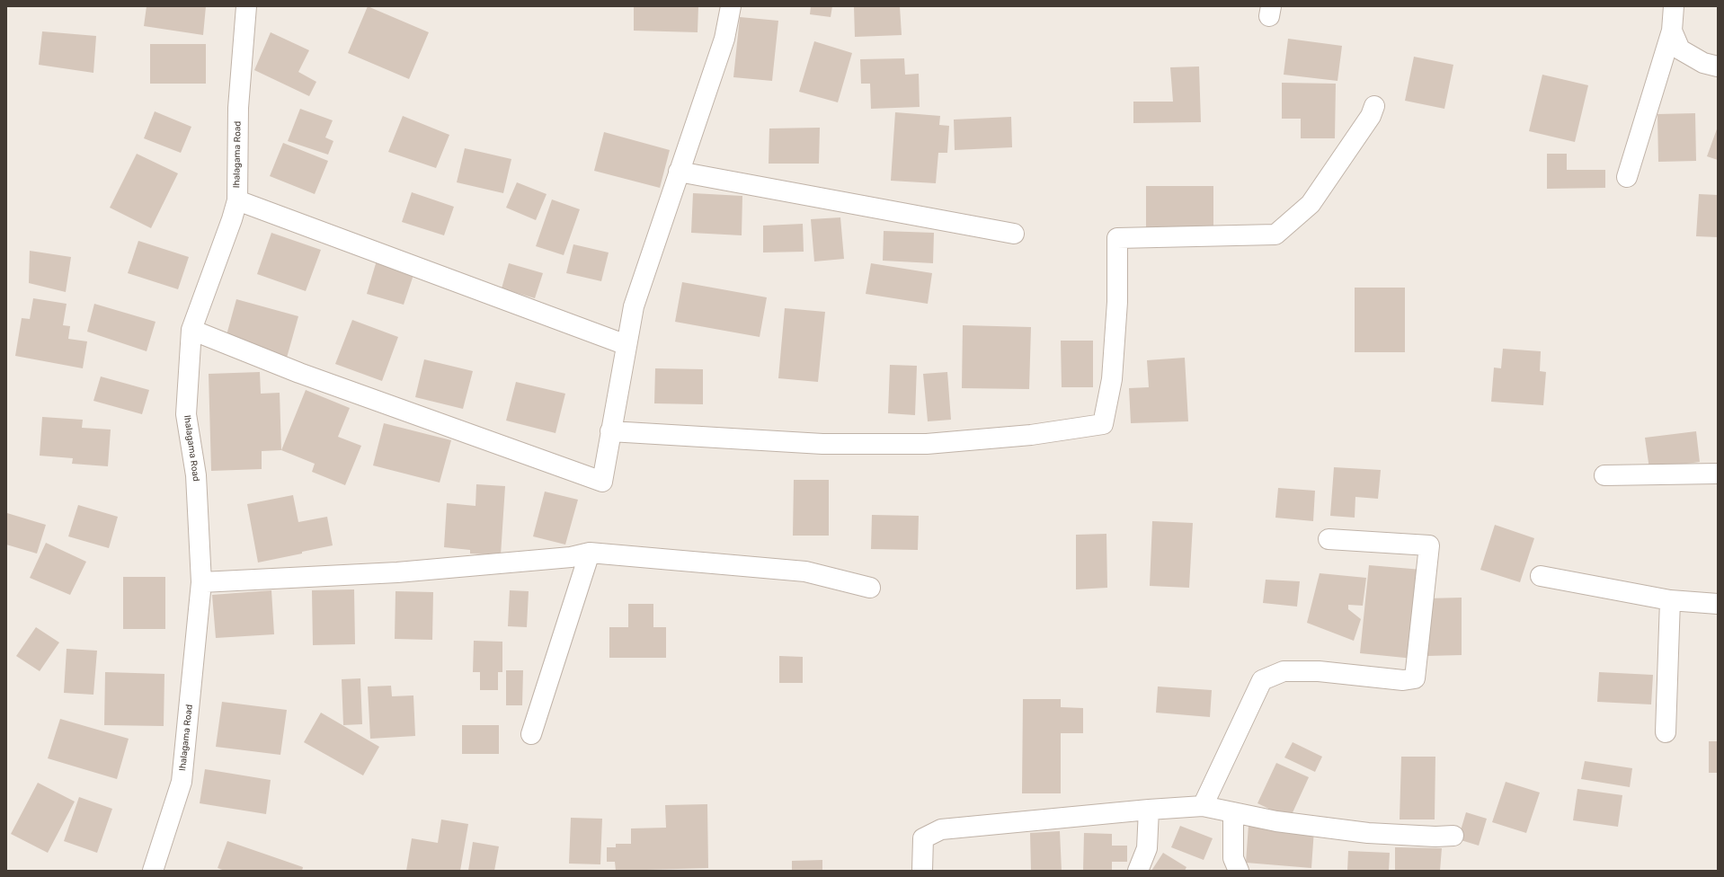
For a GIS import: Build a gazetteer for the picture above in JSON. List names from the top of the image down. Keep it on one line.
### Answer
{"streets":{"street":["Ihalagama Road"]}}
